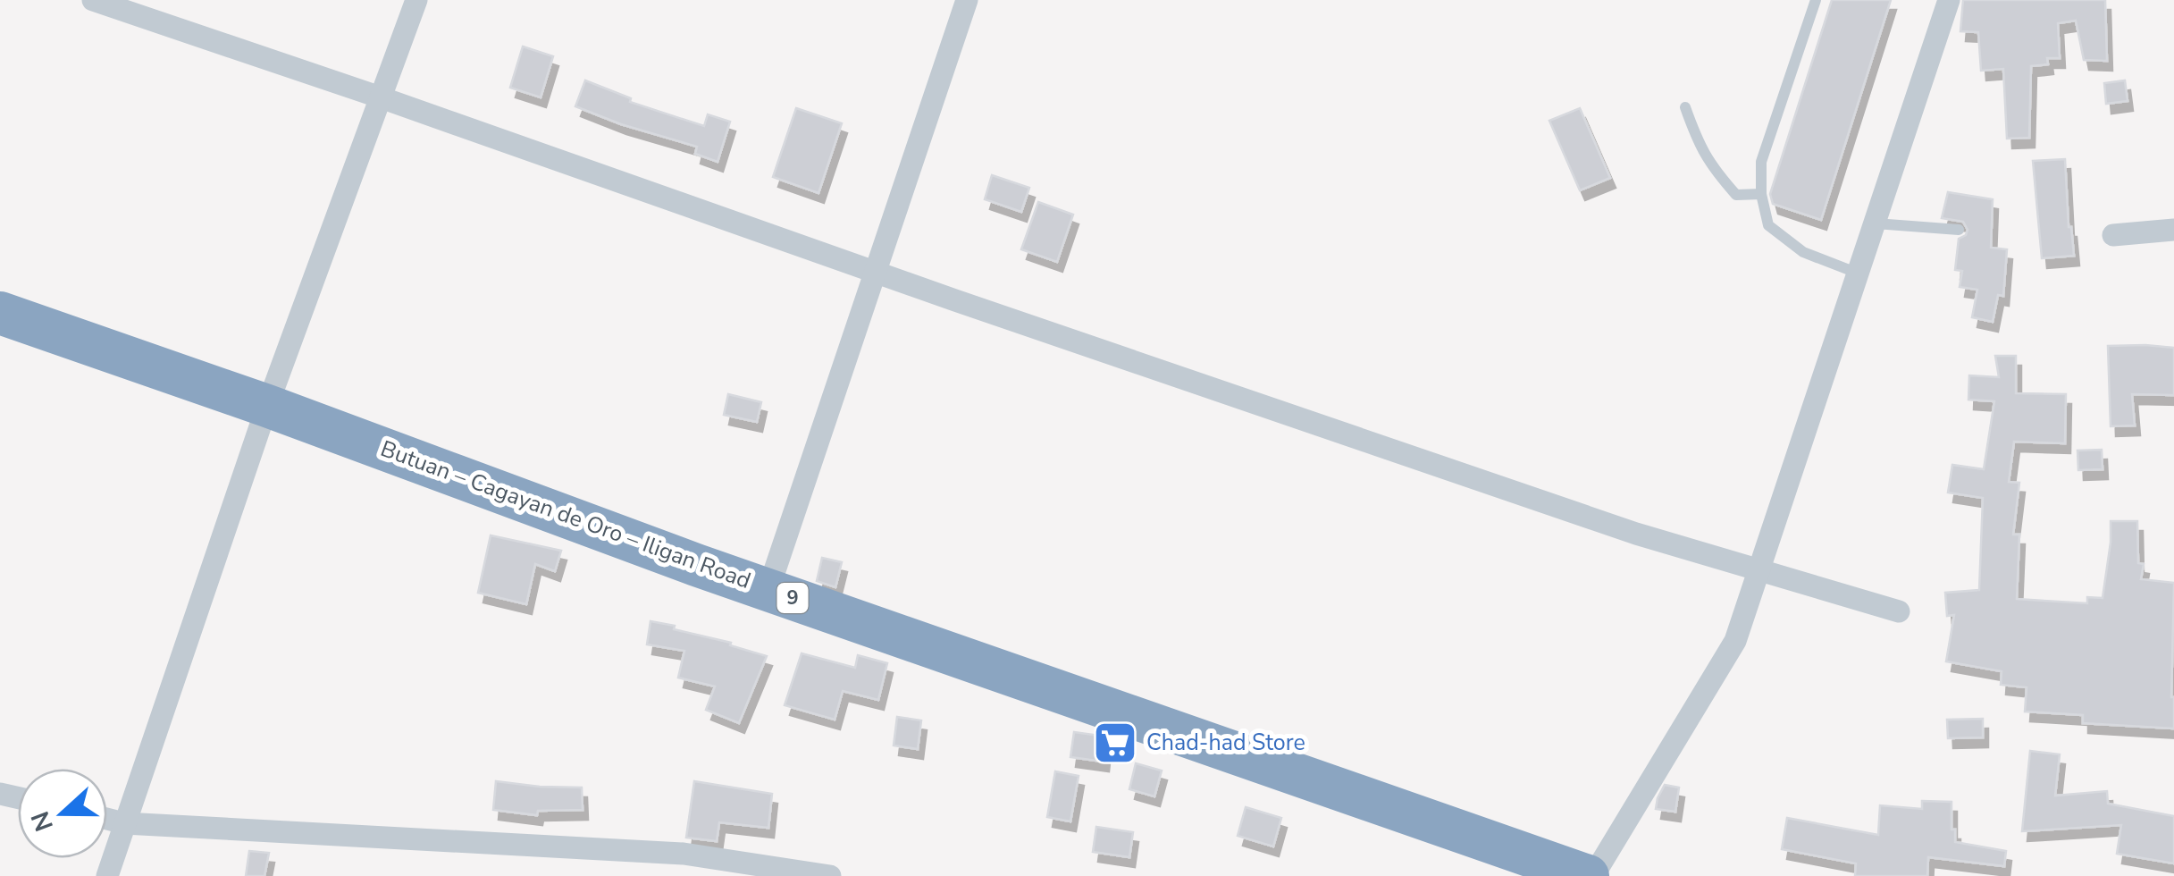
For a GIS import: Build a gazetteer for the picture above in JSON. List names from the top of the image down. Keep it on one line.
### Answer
{"streets":{"highway":["Butuan – Cagayan de Oro – Iligan Road","9"]},"places":{"supermarket":["Chad-had Store"]},"north":"left"}
